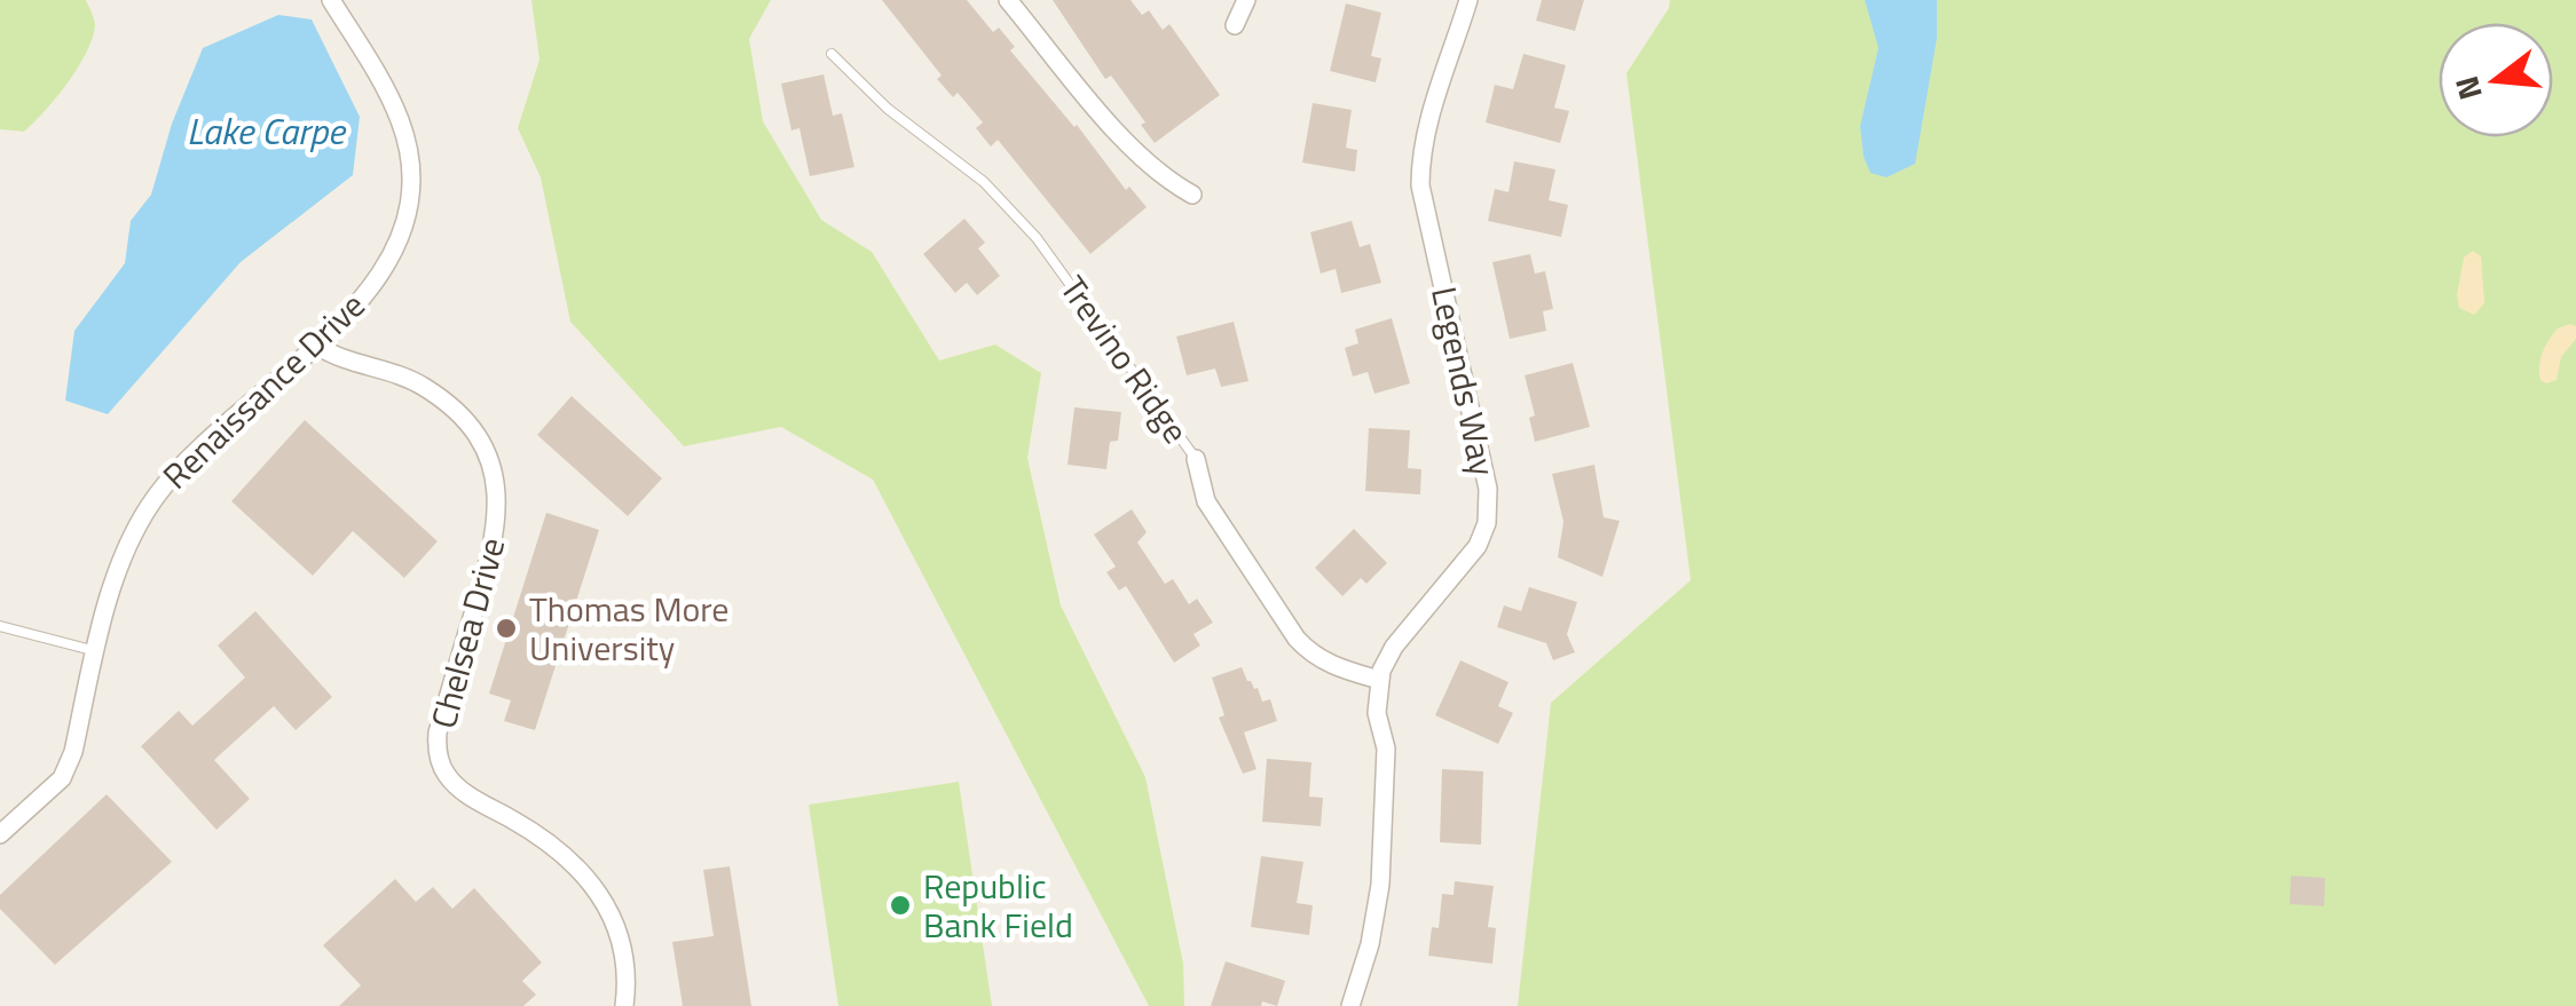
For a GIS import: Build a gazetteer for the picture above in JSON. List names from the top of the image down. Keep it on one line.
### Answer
{"streets":{"street":["Trevino Ridge","Legends Way","Renaissance Drive","Chelsea Drive"]},"crossings":[["Trevino Ridge","Legends Way"],["Renaissance Drive","Chelsea Drive"]],"water":["Lake Carpe"],"places":["Thomas More University","Republic Bank Field"],"north":"left"}
